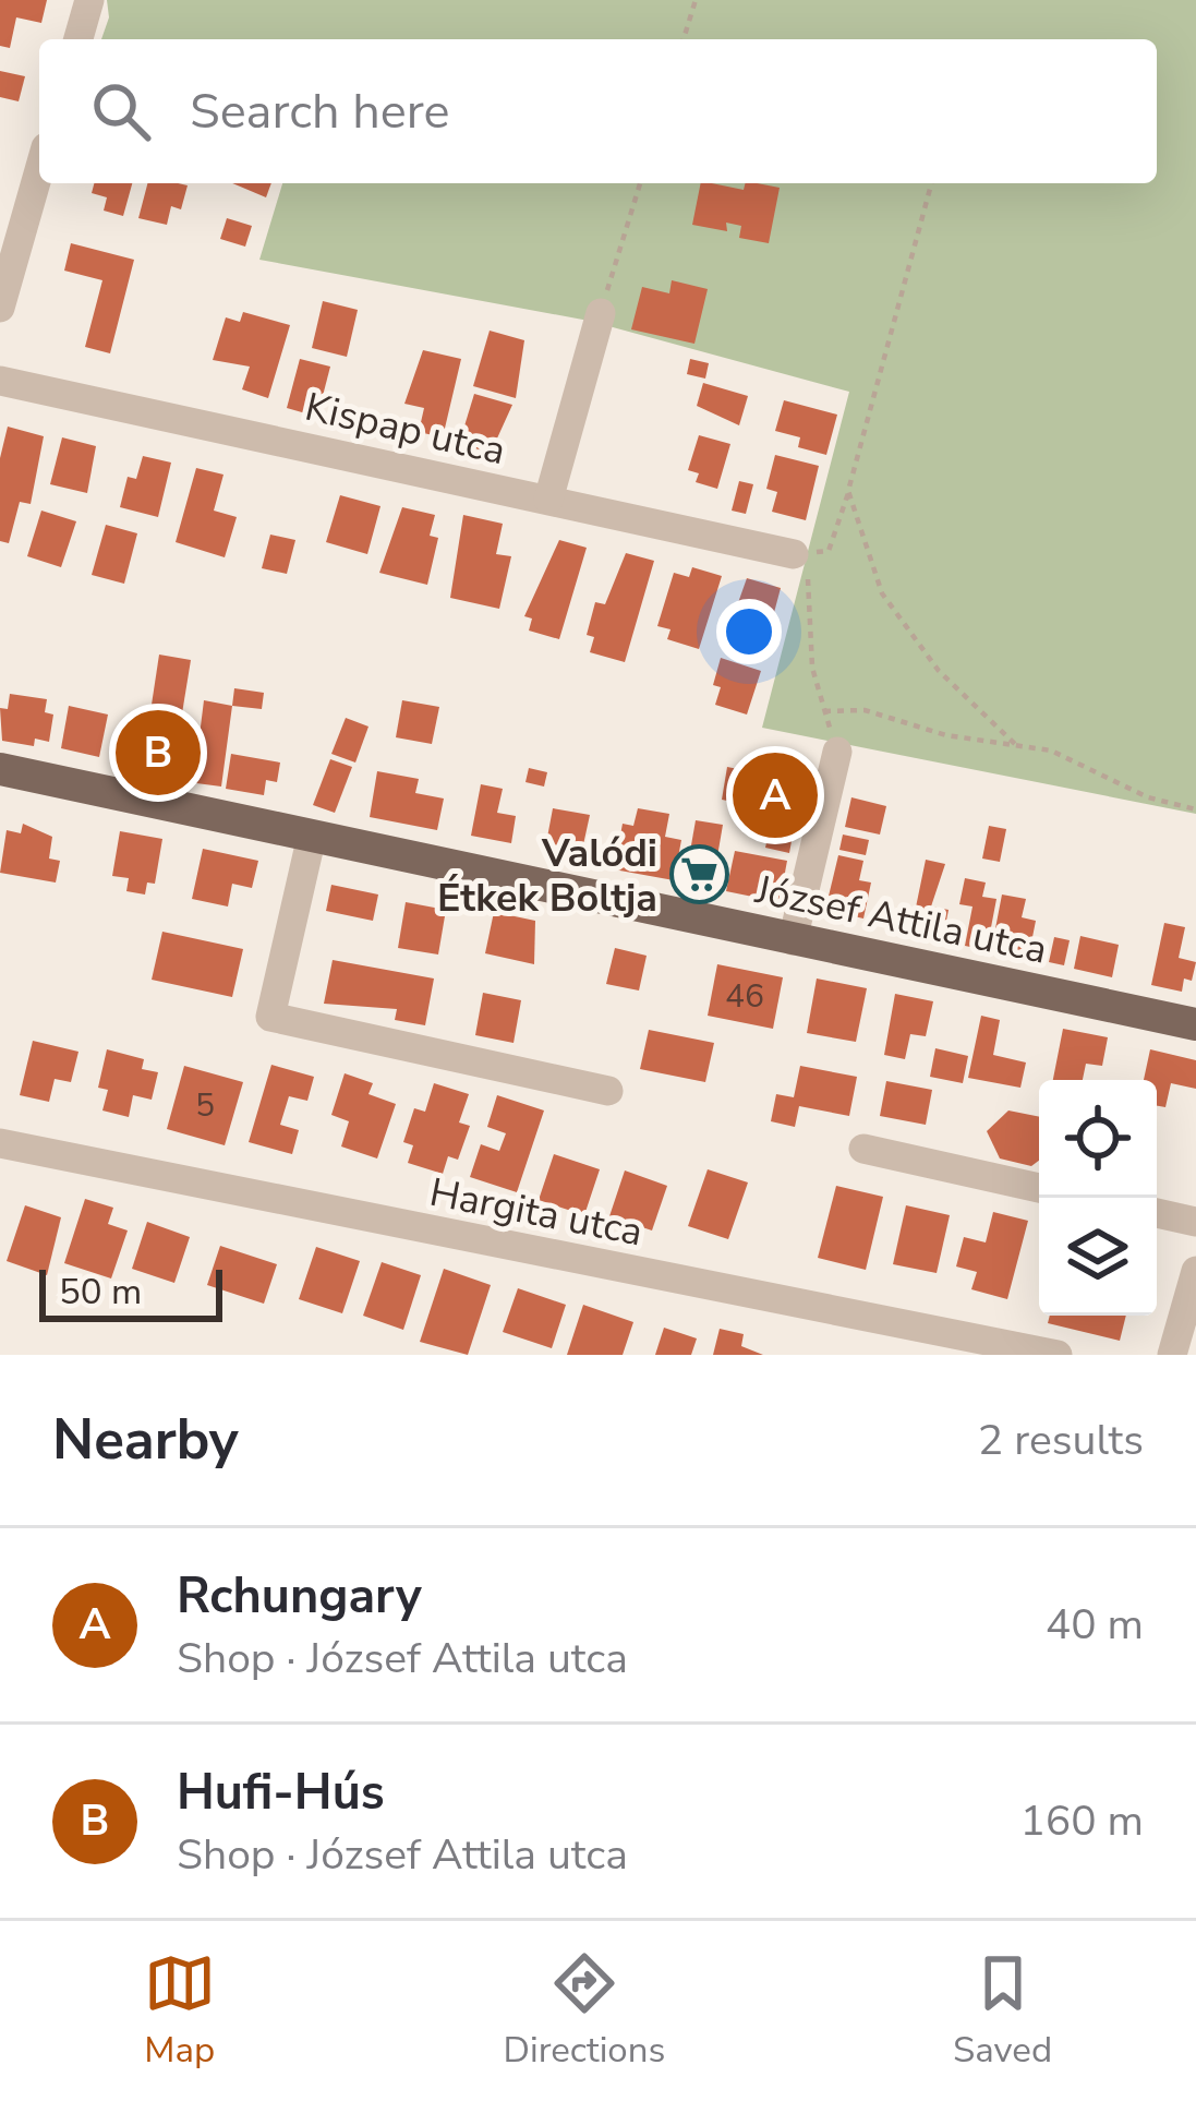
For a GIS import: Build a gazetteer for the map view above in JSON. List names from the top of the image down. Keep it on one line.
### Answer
{"streets":{"main road":["József Attila utca"],"street":["Kispap utca","Hargita utca"]},"places":{"supermarket":["Valódi Étkek Boltja"]},"house_numbers":["46","5"],"scale_bar":"50 m","page":{"search":"Search here","pins":["B","A"],"scale":"50 m","heading":["Nearby","2 results"],"list":[{"mark":"A","name":"Rchungary","note":"Shop · József Attila utca","value":"40 m"},{"mark":"B","name":"Hufi-Hús","note":"Shop · József Attila utca","value":"160 m"}],"nav":["Map","Directions","Saved"]}}
